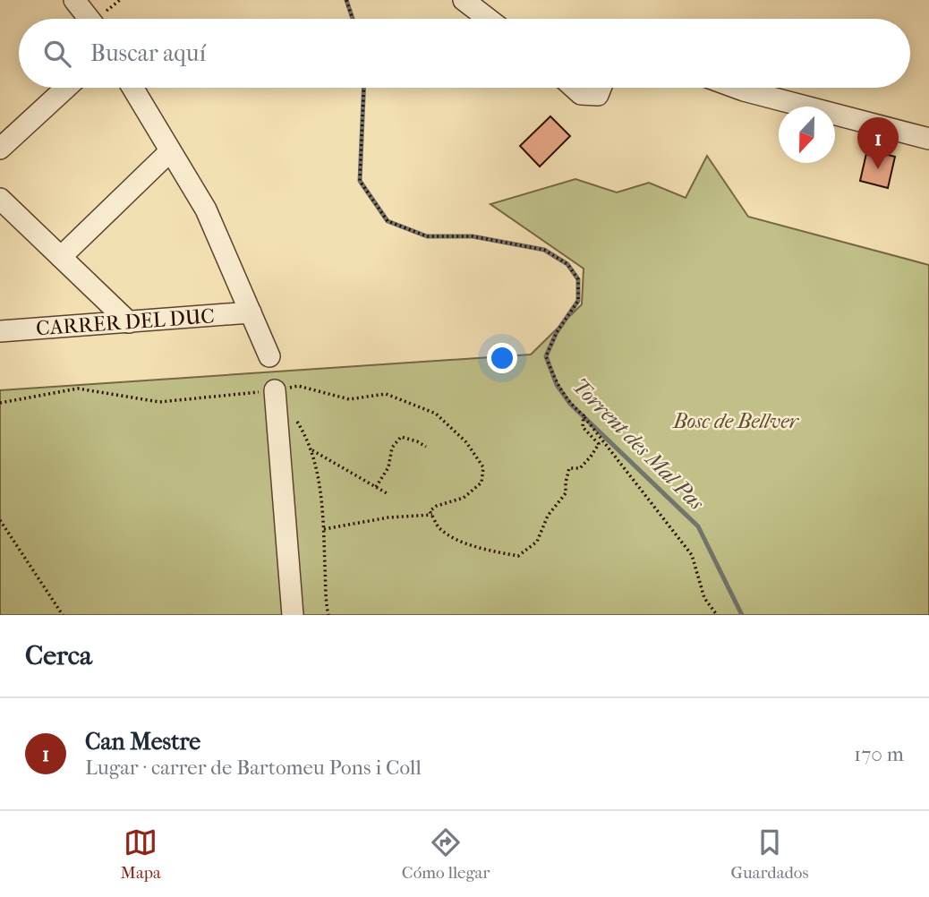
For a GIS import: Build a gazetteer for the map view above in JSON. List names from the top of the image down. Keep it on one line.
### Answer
{"streets":{"street":["CARRER DEL DUC"]},"water":["Torrent des Mal Pas"],"parks":["Bosc de Bellver"],"north":"bottom","page":{"search":"Buscar aquí","pins":"1","heading":"Cerca","list":[{"mark":"1","name":"Can Mestre","note":"Lugar · carrer de Bartomeu Pons i Coll","value":"170 m"}],"nav":["Mapa","Cómo llegar","Guardados"]}}
